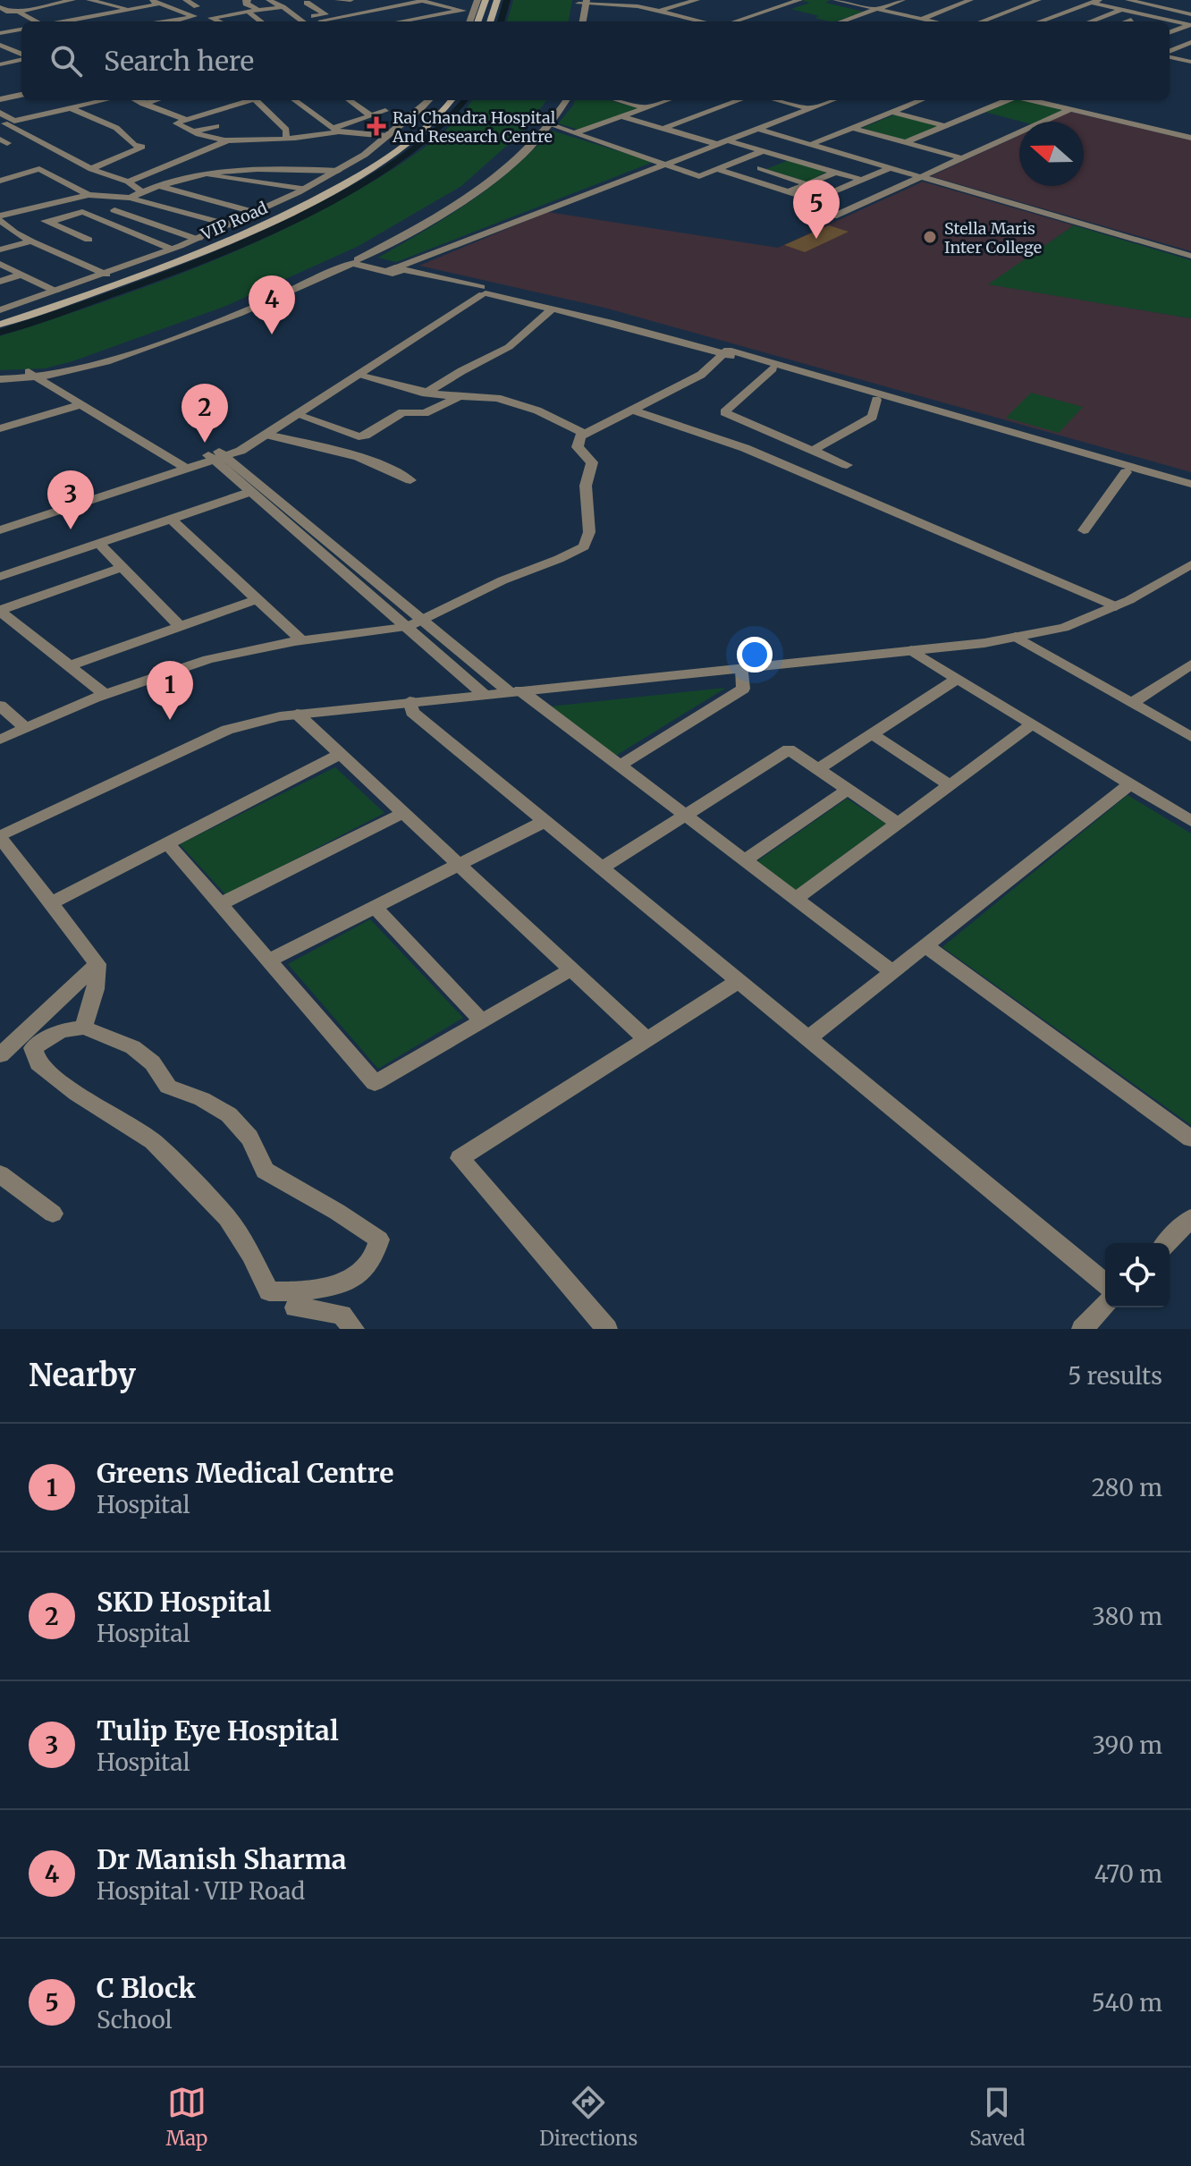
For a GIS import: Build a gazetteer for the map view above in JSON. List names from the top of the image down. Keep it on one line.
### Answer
{"streets":{"main road":["VIP Road"]},"places":{"health":["Raj Chandra Hospital And Research Centre"],"other":["Stella Maris Inter College"]},"north":"left","page":{"search":"Search here","pins":["5","4","2","3","1"],"heading":["Nearby","5 results"],"list":[{"mark":"1","name":"Greens Medical Centre","note":"Hospital","value":"280 m"},{"mark":"2","name":"SKD Hospital","note":"Hospital","value":"380 m"},{"mark":"3","name":"Tulip Eye Hospital","note":"Hospital","value":"390 m"},{"mark":"4","name":"Dr Manish Sharma","note":"Hospital · VIP Road","value":"470 m"},{"mark":"5","name":"C Block","note":"School","value":"540 m"}],"nav":["Map","Directions","Saved"]}}
